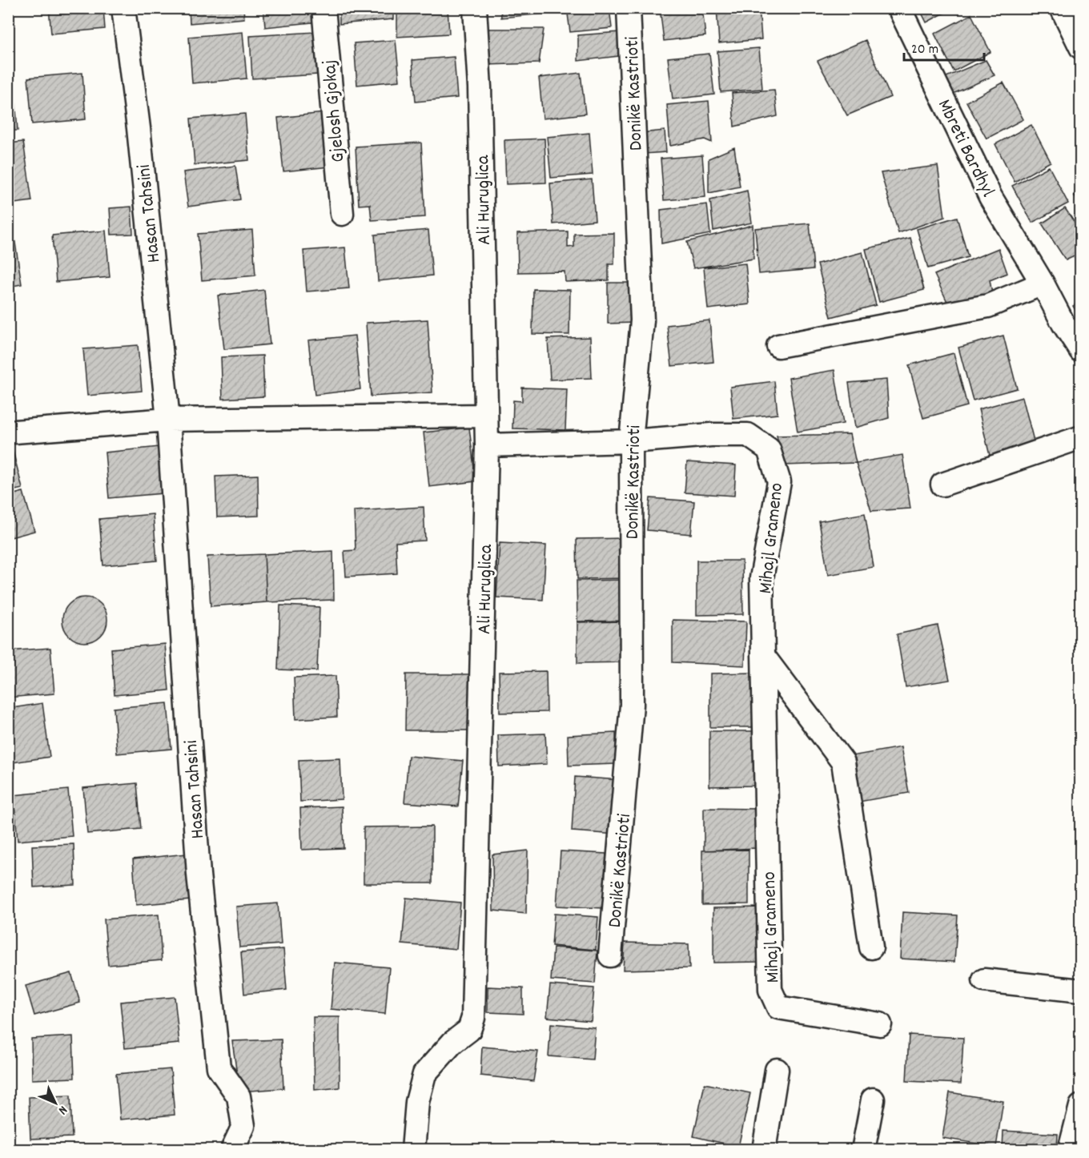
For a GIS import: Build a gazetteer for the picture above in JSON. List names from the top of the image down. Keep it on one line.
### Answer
{"streets":{"street":["Donikë Kastrioti","Gjelosh Gjokaj","Mbreti Bardhyl","Ali Huruglica","Hasan Tahsini","Mihajl Grameno"]},"crossings":[["Donikë Kastrioti","Mihajl Grameno"],["Ali Huruglica","Mihajl Grameno"]],"scale_bar":"20 m","north":"bottom right"}
